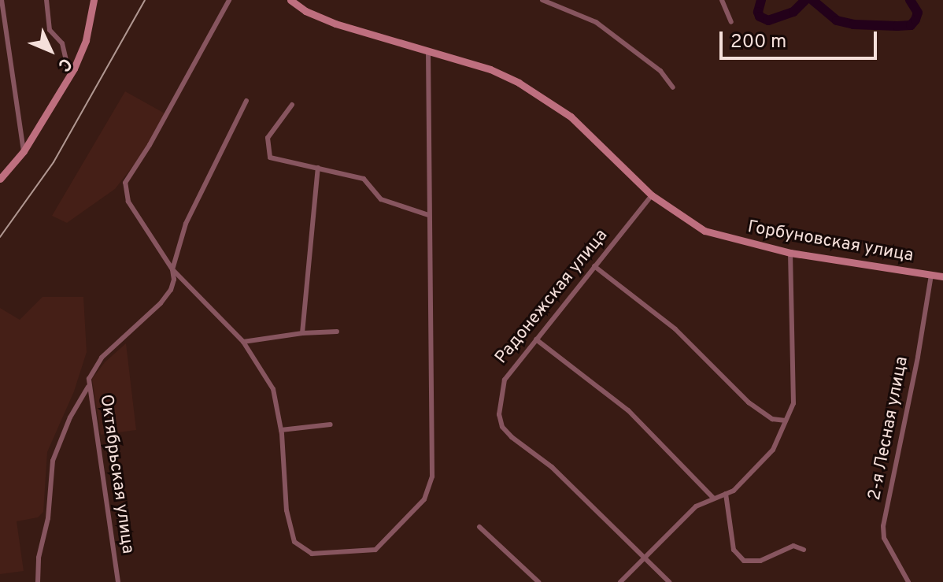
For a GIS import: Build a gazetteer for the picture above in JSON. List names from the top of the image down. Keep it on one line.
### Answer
{"streets":{"main road":["Горбуновская улица"],"street":["Радонежская улица","2-я Лесная улица","Октябрьская улица"]},"crossings":[["Горбуновская улица","Радонежская улица"],["Горбуновская улица","2-я Лесная улица"]],"scale_bar":"200 m","north":"bottom right"}
